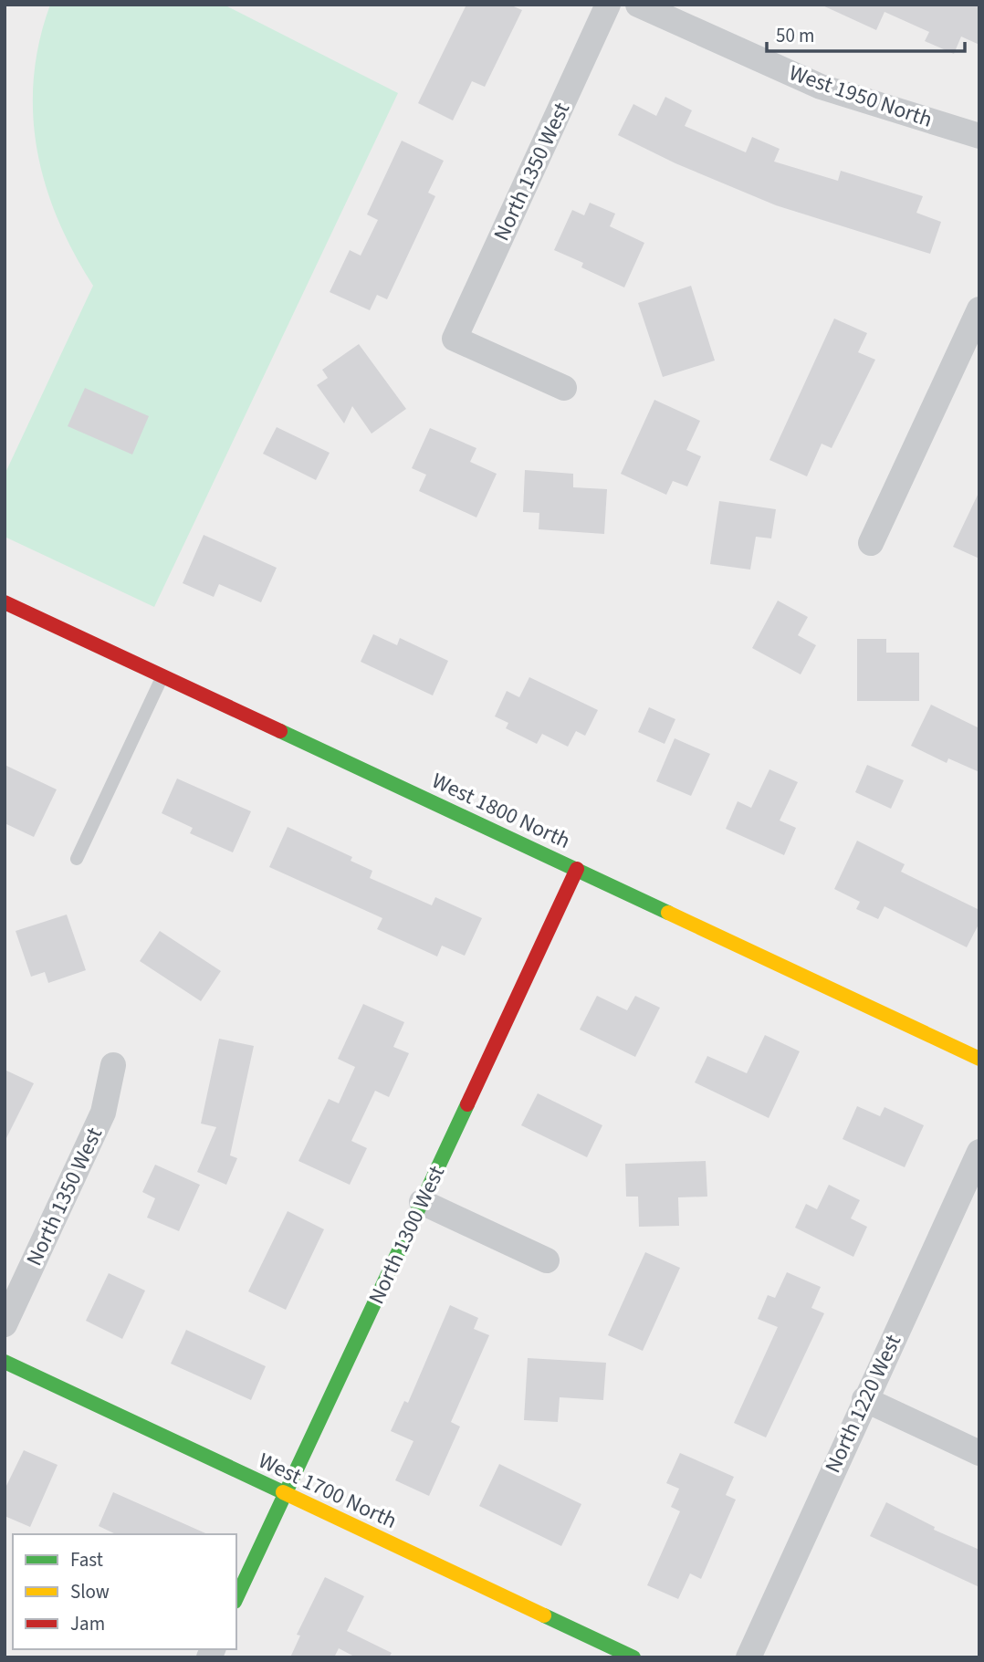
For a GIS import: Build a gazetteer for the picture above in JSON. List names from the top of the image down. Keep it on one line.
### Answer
{"streets":{"street":["West 1950 North","North 1350 West","West 1800 North","North 1300 West","North 1220 West","West 1700 North"]},"crossings":[["West 1800 North","North 1300 West"],["North 1300 West","West 1700 North"]],"legend":["Fast","Slow","Jam"],"scale_bar":"50 m"}
